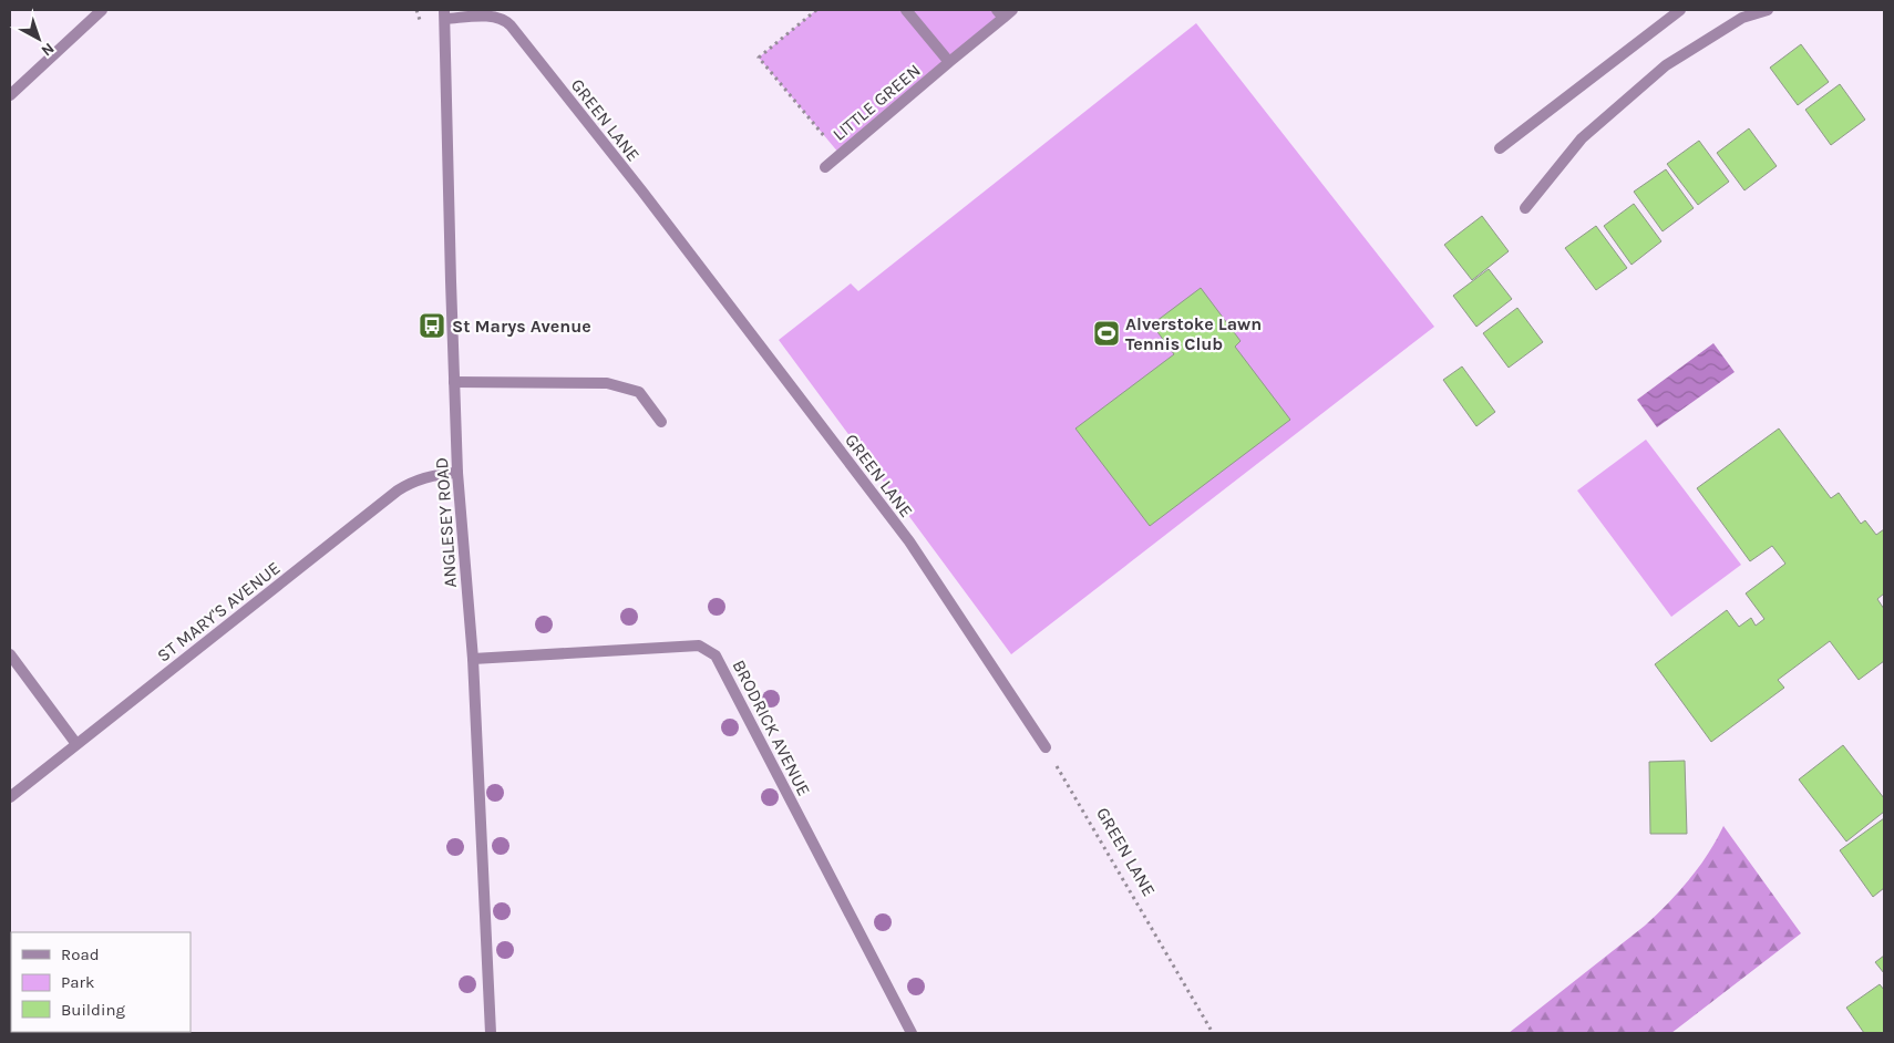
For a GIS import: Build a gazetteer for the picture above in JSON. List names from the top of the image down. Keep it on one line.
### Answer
{"streets":{"street":["LITTLE GREEN","GREEN LANE","ANGLESEY ROAD","ST MARY'S AVENUE","BRODRICK AVENUE"]},"crossings":[["GREEN LANE","ANGLESEY ROAD"],["ANGLESEY ROAD","ST MARY'S AVENUE"],["ANGLESEY ROAD","BRODRICK AVENUE"]],"places":{"bus stop":["St Marys Avenue"],"sports":["Alverstoke Lawn Tennis Club"]},"legend":["Road","Park","Building"],"north":"bottom right"}
